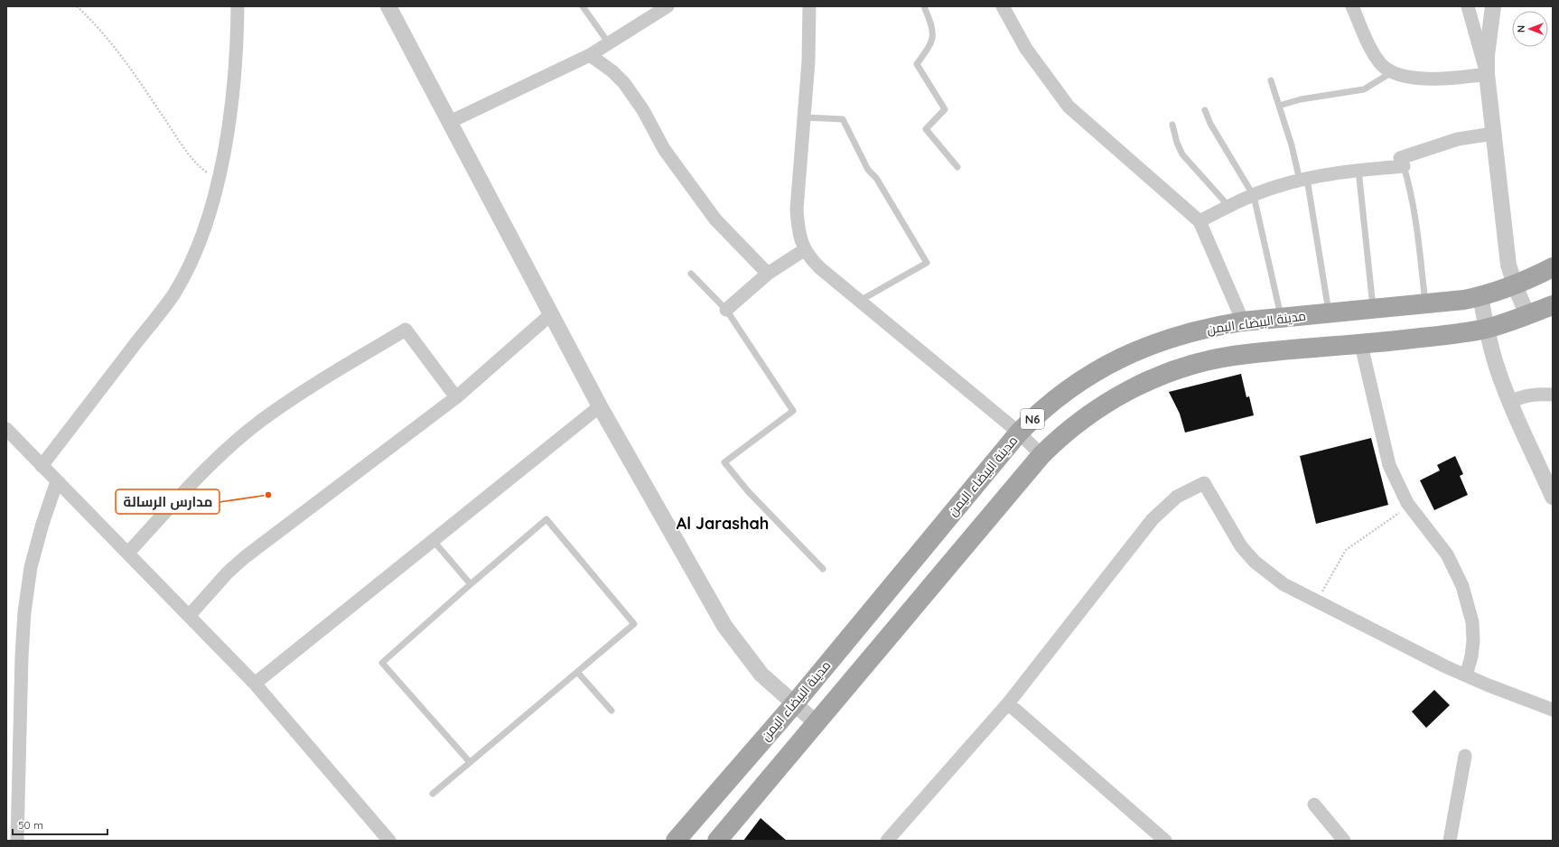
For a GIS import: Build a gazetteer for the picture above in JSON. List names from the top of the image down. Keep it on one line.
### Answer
{"streets":{"main road":["مدينة البيضاء اليمن","N6"]},"districts":["Al Jarashah"],"places":["مدارس الرسالة"],"scale_bar":"50 m","north":"left"}
